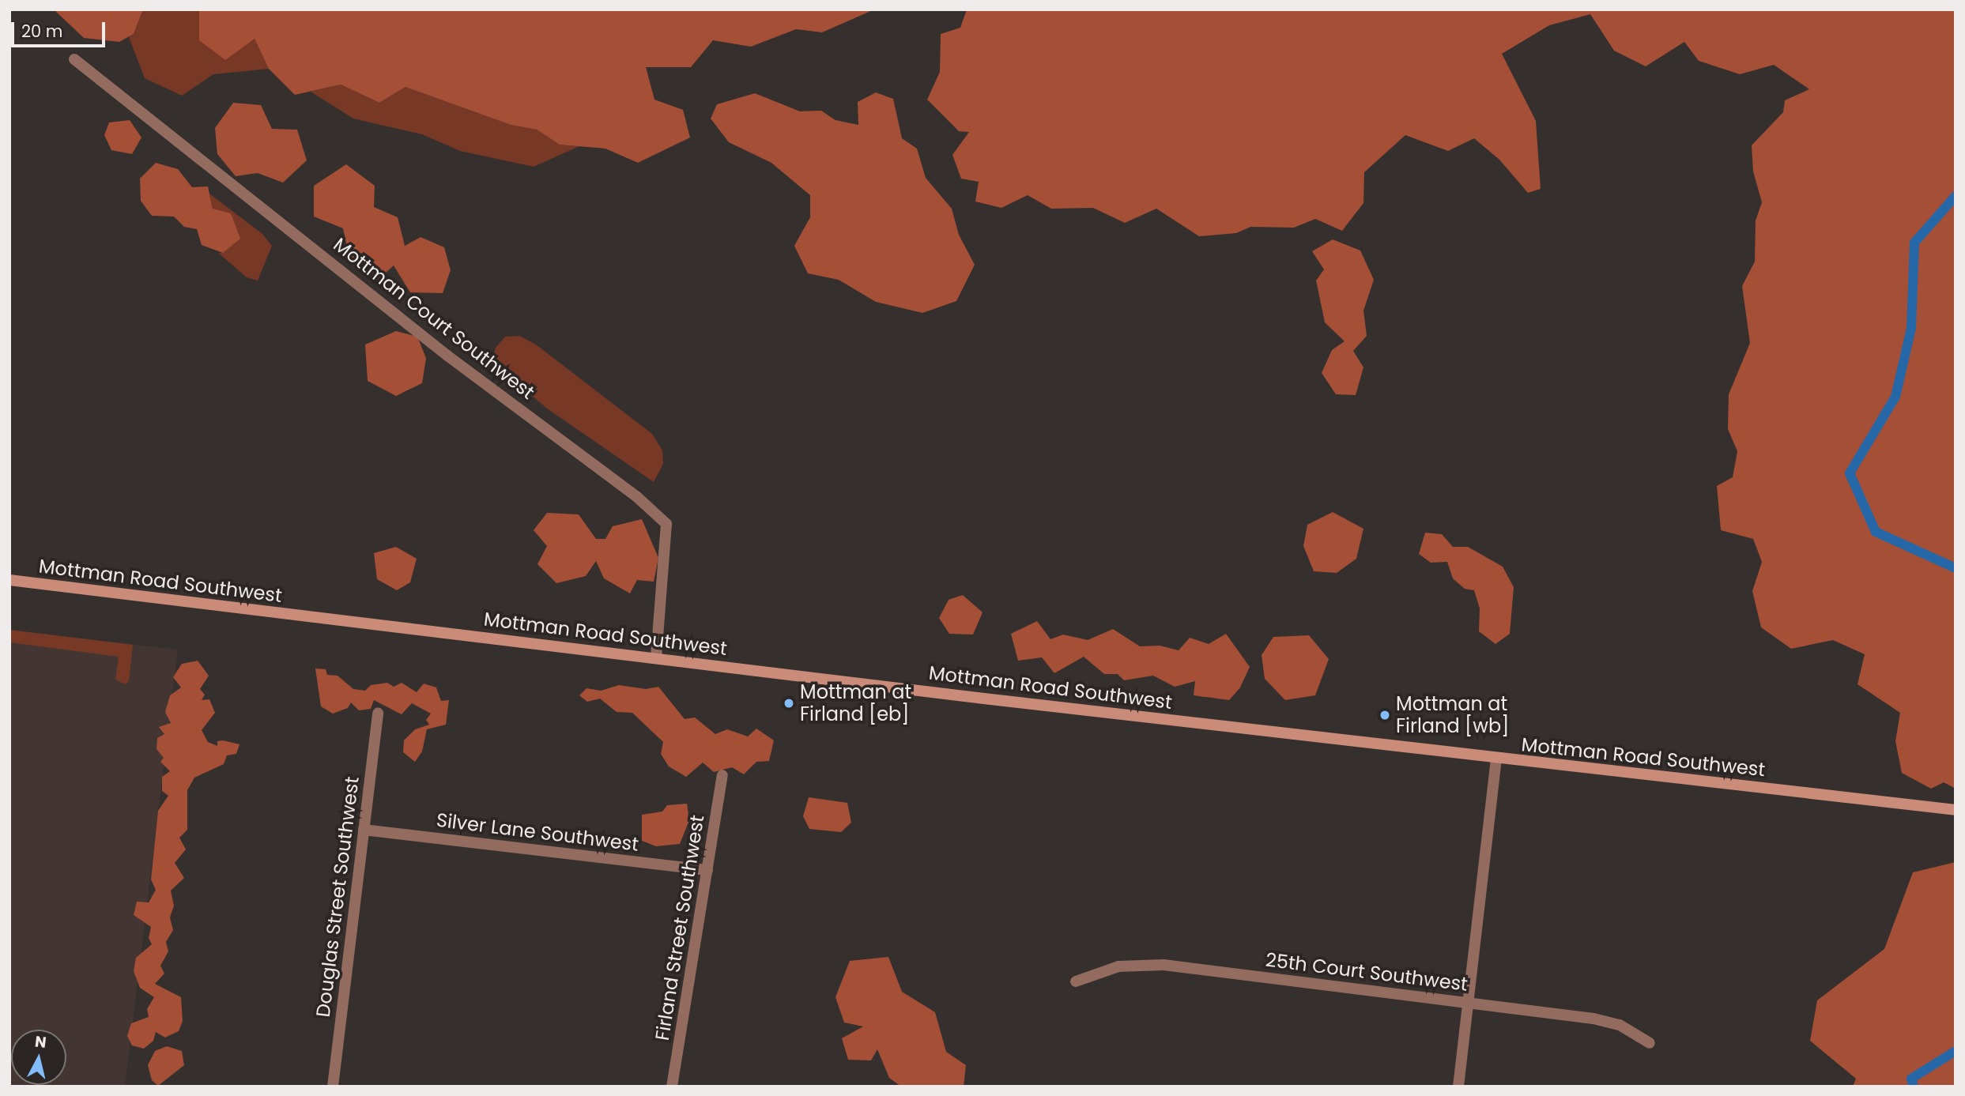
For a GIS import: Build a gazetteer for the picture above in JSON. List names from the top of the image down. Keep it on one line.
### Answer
{"streets":{"street":["Mottman Court Southwest","Mottman Road Southwest","Silver Lane Southwest","Douglas Street Southwest","Firland Street Southwest","25th Court Southwest"]},"crossings":[["Mottman Court Southwest","Mottman Road Southwest"],["Silver Lane Southwest","Douglas Street Southwest"],["Silver Lane Southwest","Firland Street Southwest"]],"places":["Mottman at Firland [eb]","Mottman at Firland [wb]"],"scale_bar":"20 m","north":"top"}
